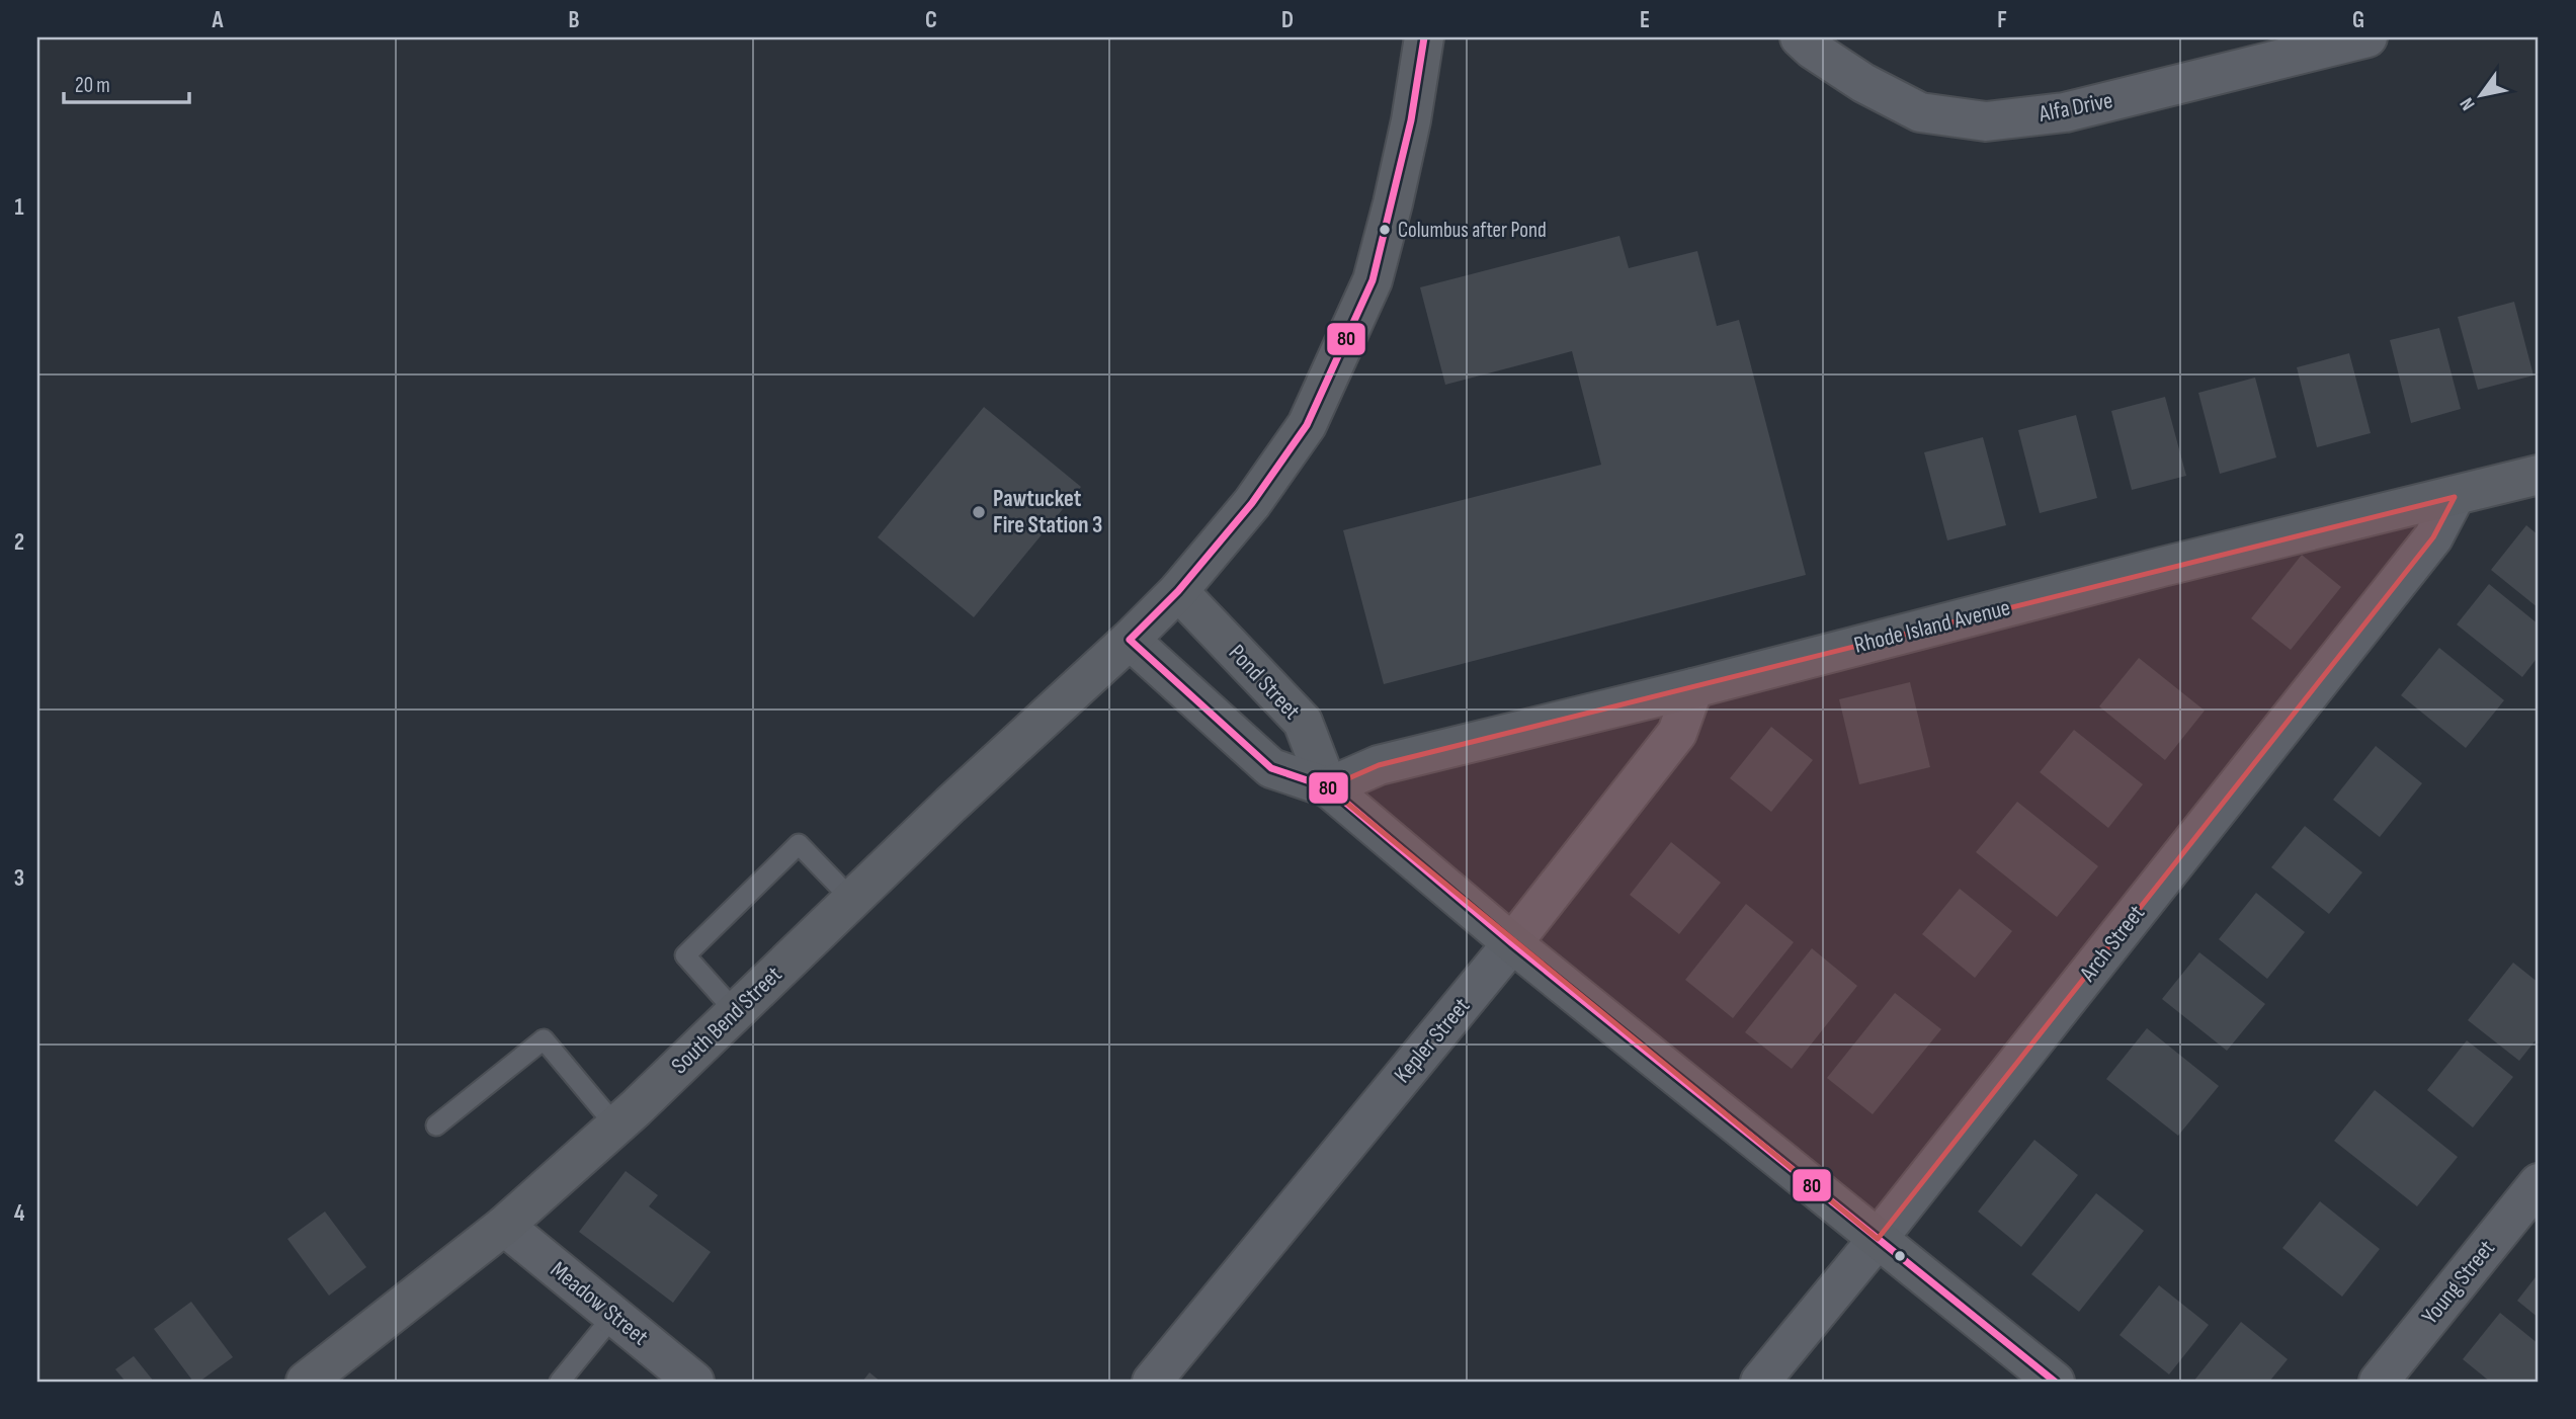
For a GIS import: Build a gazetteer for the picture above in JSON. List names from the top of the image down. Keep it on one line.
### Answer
{"streets":{"street":["Alfa Drive","Rhode Island Avenue","Pond Street","Arch Street","South Bend Street","Kepler Street","Young Street","Meadow Street"]},"crossings":[["Rhode Island Avenue","Pond Street"],["Rhode Island Avenue","Arch Street"],["Rhode Island Avenue","Kepler Street"],["Pond Street","Arch Street"],["Pond Street","South Bend Street"],["Pond Street","Kepler Street"],["South Bend Street","Meadow Street"]],"places":["Columbus after Pond","Pawtucket Fire Station 3"],"lines":["transit line 80"],"scale_bar":"20 m","north":"bottom left","grid":{"columns":["A","B","C","D","E","F","G"],"rows":["1","2","3","4"]}}
